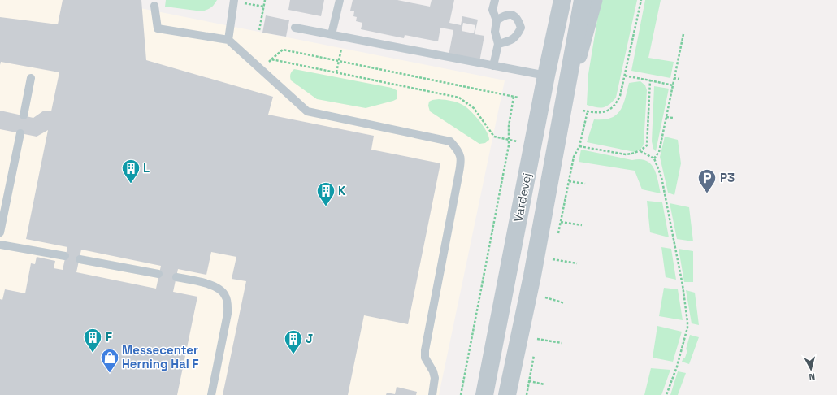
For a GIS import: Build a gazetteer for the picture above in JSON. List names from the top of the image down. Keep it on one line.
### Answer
{"streets":{"street":["Vardevej"]},"places":{"building":["L","K","F","J"],"parking":["P3"],"shop":["Messecenter Herning Hal F"]},"north":"bottom"}
